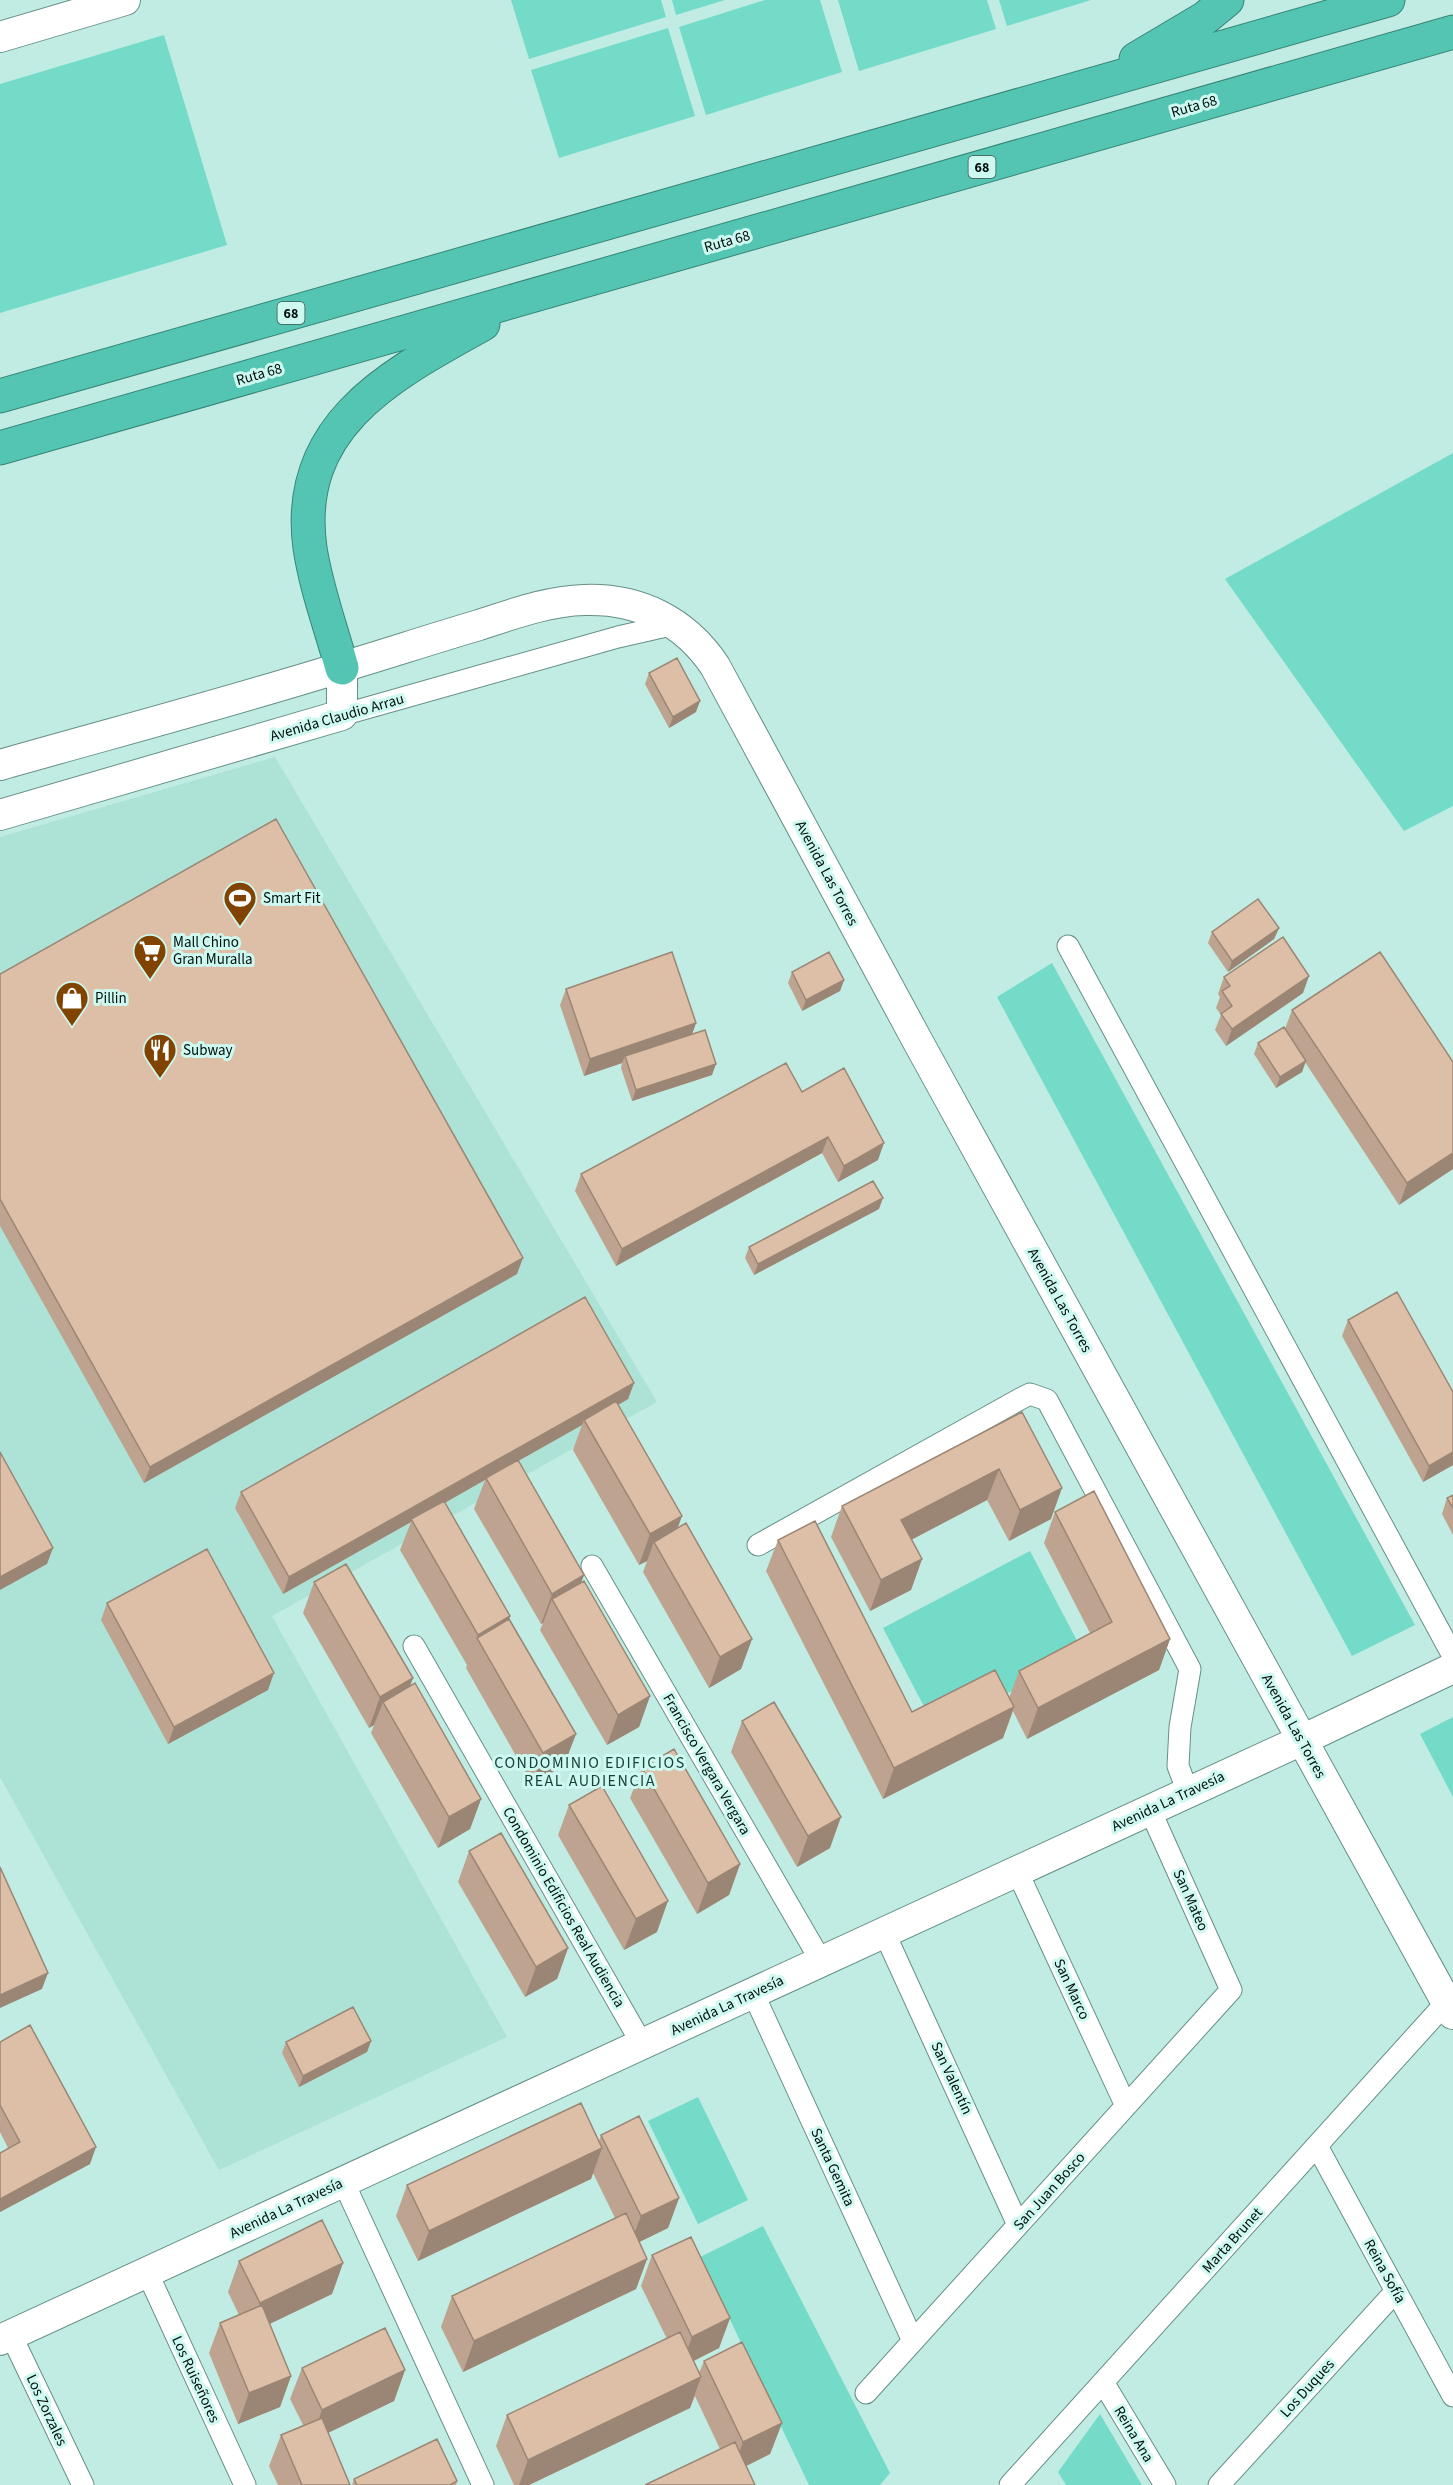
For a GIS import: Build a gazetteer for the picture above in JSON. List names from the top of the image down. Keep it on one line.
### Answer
{"streets":{"highway":["Ruta 68","68"],"street":["Avenida Claudio Arrau","Avenida Las Torres","Francisco Vergara Vergara","Avenida La Travesía","San Mateo","Condominio Edificios Real Audiencia","San Marco","San Valentín","Santa Gemita","San Juan Bosco","Marta Brunet","Reina Sofía","Los Ruiseñores","Los Duques","Los Zorzales","Reina Ana"]},"crossings":[["Avenida Claudio Arrau","Avenida Las Torres"],["Avenida Las Torres","Avenida La Travesía"],["Avenida Las Torres","Marta Brunet"],["Francisco Vergara Vergara","Avenida La Travesía"],["Avenida La Travesía","San Mateo"],["Avenida La Travesía","Condominio Edificios Real Audiencia"],["Avenida La Travesía","San Marco"],["Avenida La Travesía","San Valentín"],["Avenida La Travesía","Santa Gemita"],["Avenida La Travesía","Los Ruiseñores"],["Avenida La Travesía","Los Zorzales"],["San Mateo","San Juan Bosco"],["San Marco","San Juan Bosco"],["San Valentín","San Juan Bosco"],["Santa Gemita","San Juan Bosco"],["Marta Brunet","Reina Sofía"],["Marta Brunet","Reina Ana"],["Reina Sofía","Los Duques"]],"districts":["CONDOMINIO EDIFICIOS REAL AUDIENCIA"],"places":{"sports":["Smart Fit"],"supermarket":["Mall Chino Gran Muralla"],"shop":["Pillin"],"restaurant":["Subway"]}}
